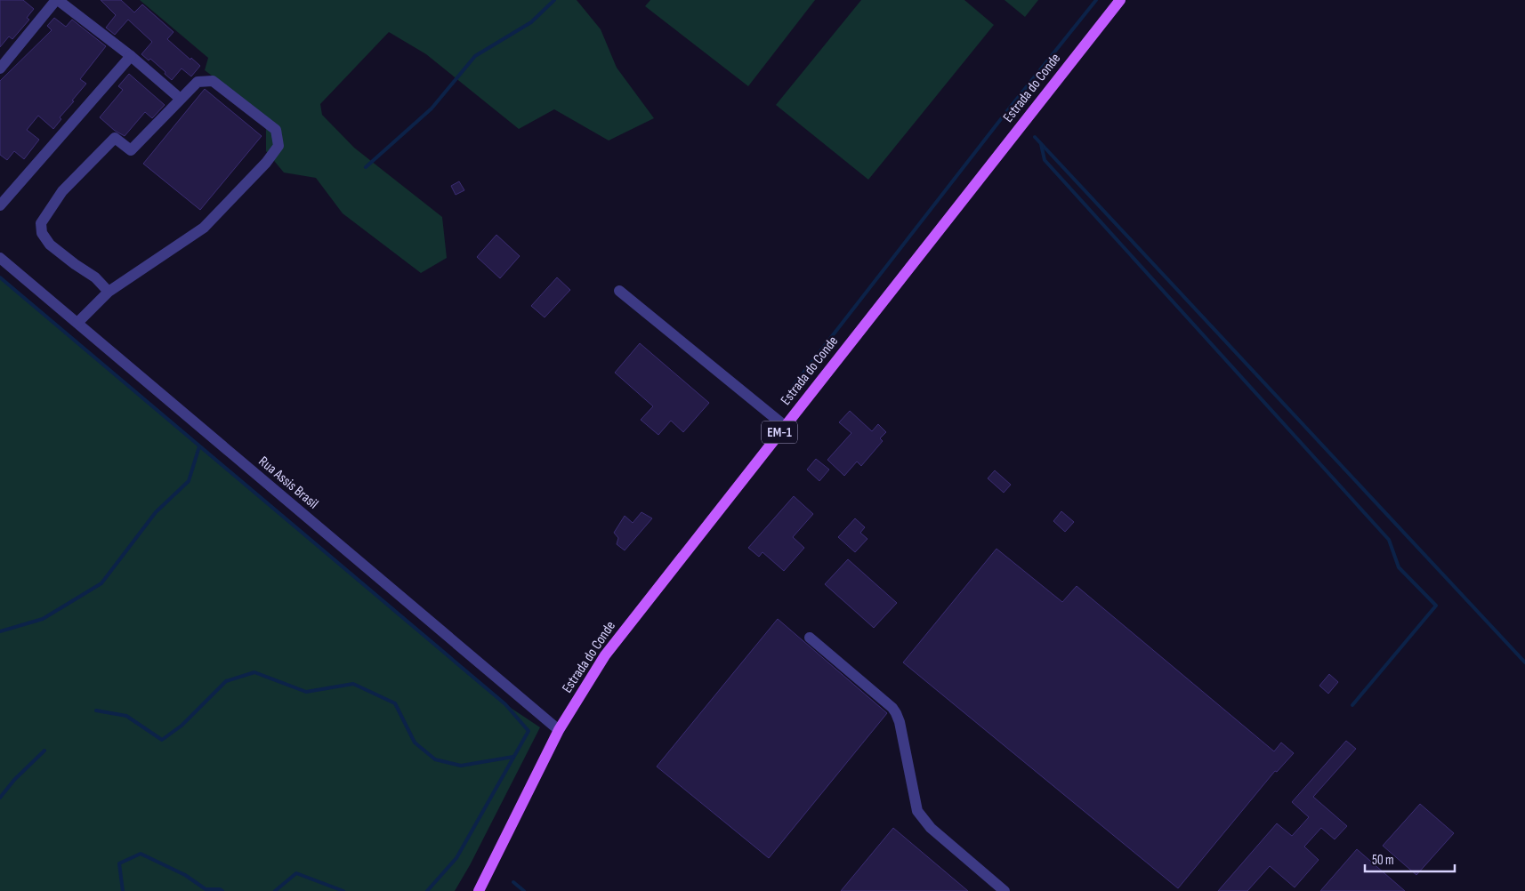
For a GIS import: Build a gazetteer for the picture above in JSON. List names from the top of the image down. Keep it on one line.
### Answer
{"streets":{"main road":["Estrada do Conde","EM-1"],"street":["Rua Assis Brasil"]},"crossings":[["Estrada do Conde","Rua Assis Brasil"]],"scale_bar":"50 m"}
